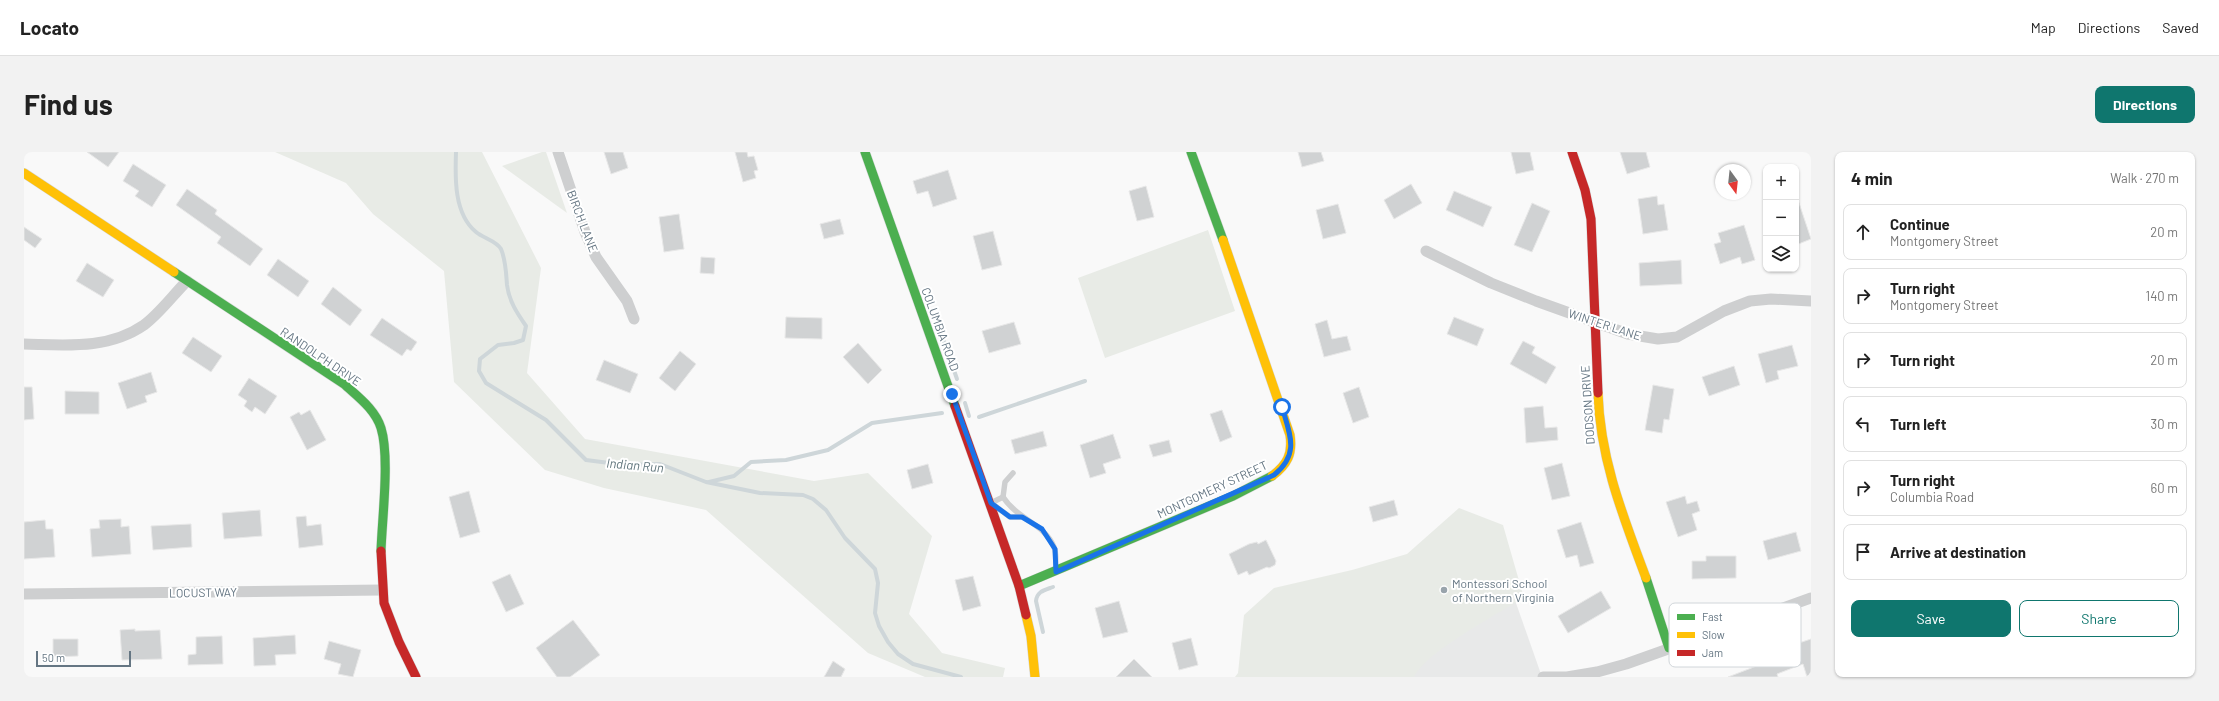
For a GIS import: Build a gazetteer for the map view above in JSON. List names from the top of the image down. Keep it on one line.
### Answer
{"streets":{"street":["BIRCH LANE","WINTER LANE","COLUMBIA ROAD","RANDOLPH DRIVE","DODSON DRIVE","MONTGOMERY STREET","LOCUST WAY"]},"crossings":[["WINTER LANE","DODSON DRIVE"],["COLUMBIA ROAD","MONTGOMERY STREET"],["RANDOLPH DRIVE","LOCUST WAY"]],"water":["Indian Run"],"places":["Montessori School of Northern Virginia"],"legend":["Fast","Slow","Jam"],"scale_bar":"50 m","north":"bottom","page":{"header":"Locato","nav":["Map","Directions","Saved"],"buttons":["Directions",["Save","Share"]],"title":"Find us","heading":["4 min","Walk · 270 m"],"map_buttons":["+","−"],"list":[["Continue","Montgomery Street","20 m"],["Turn right","Montgomery Street","140 m"],["Turn right","20 m"],["Turn left","30 m"],["Turn right","Columbia Road","60 m"],"Arrive at destination"],"scale":"50 m"}}
